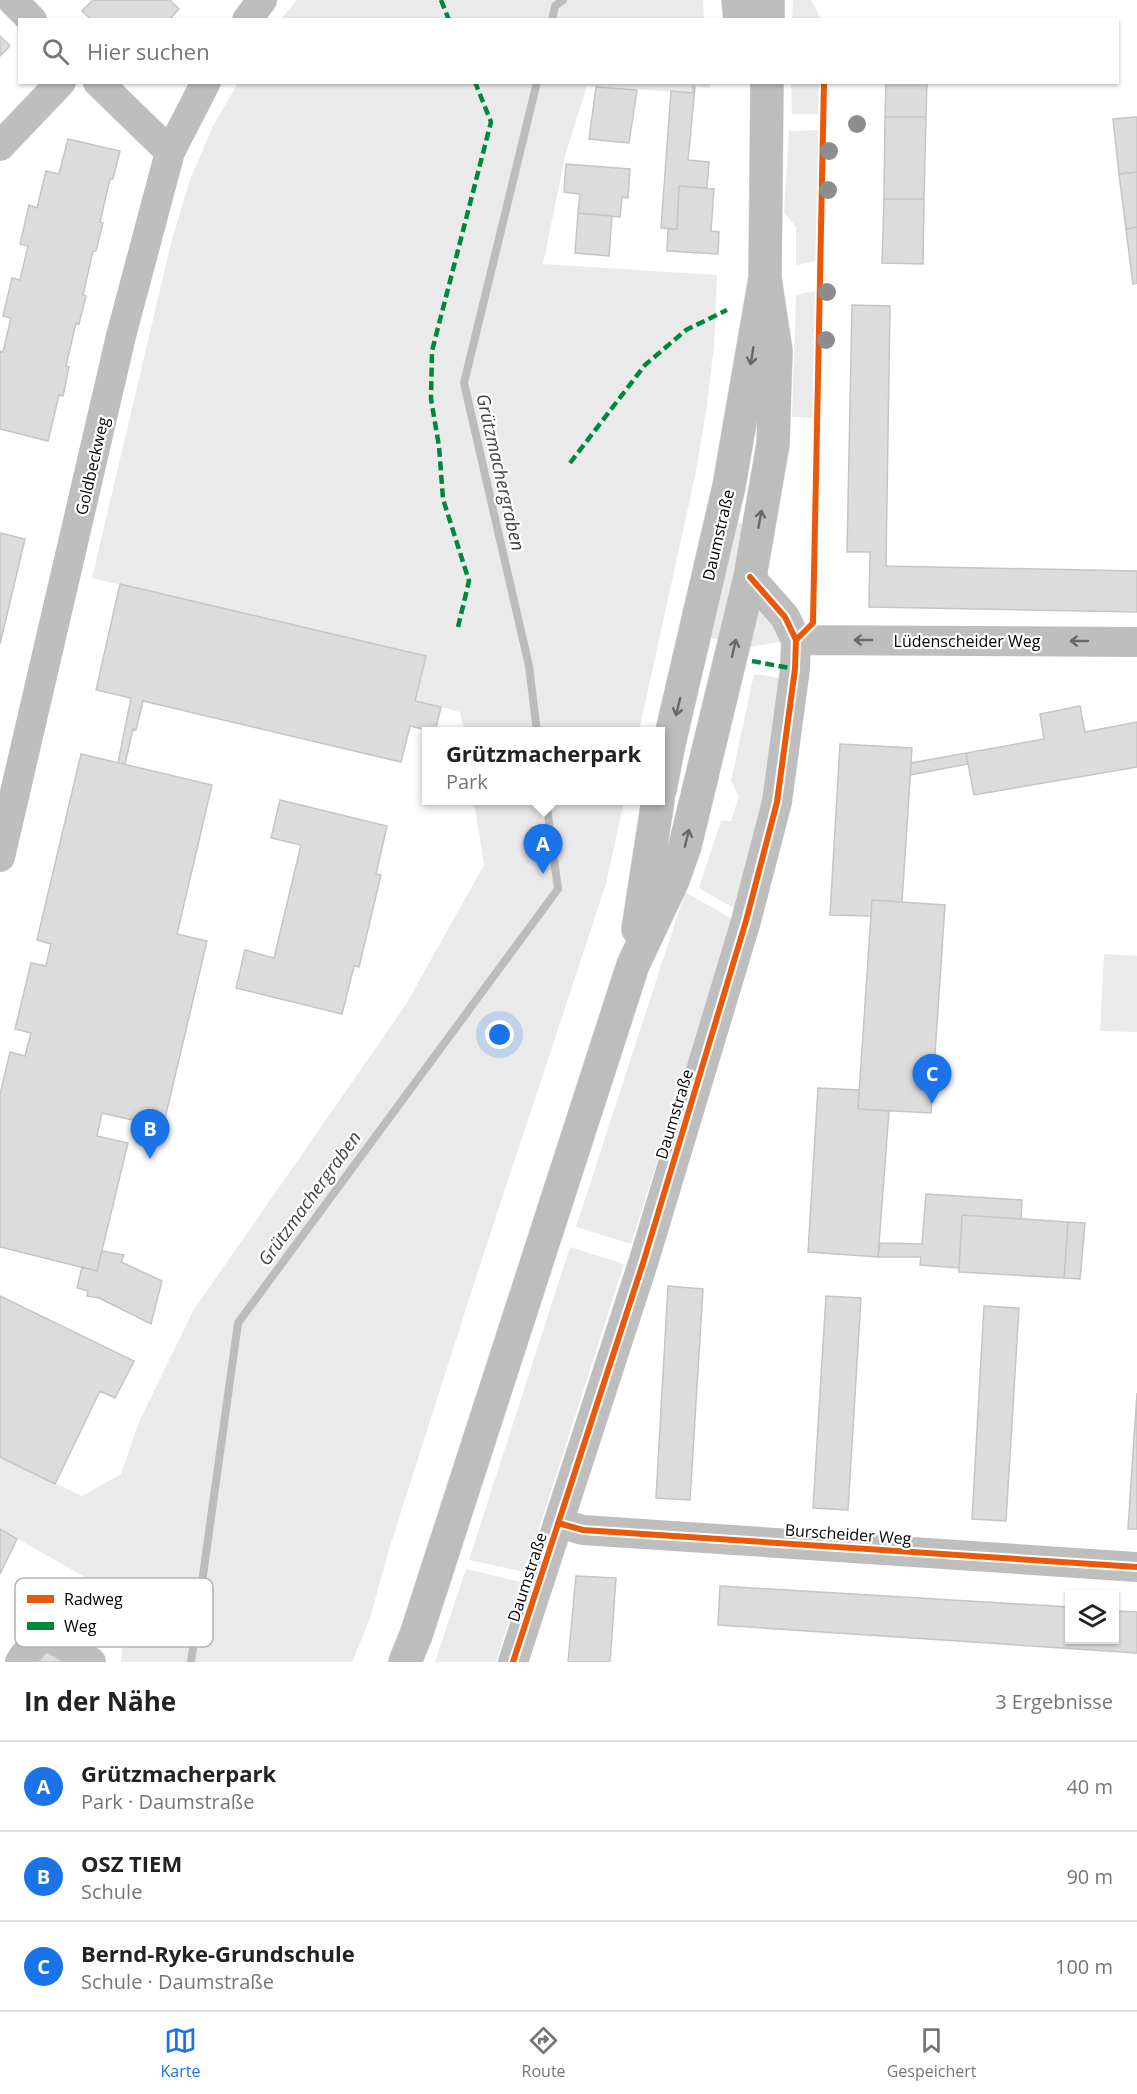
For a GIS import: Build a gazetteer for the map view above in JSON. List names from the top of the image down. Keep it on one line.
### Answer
{"streets":{"main road":["Daumstraße"],"street":["Goldbeckweg","Lüdenscheider Weg","Burscheider Weg"]},"crossings":[["Daumstraße","Lüdenscheider Weg"],["Daumstraße","Burscheider Weg"]],"one_way":["Lüdenscheider Weg"],"water":["Grützmachergraben"],"legend":["Radweg","Weg"],"page":{"search":"Hier suchen","popup":["Grützmacherpark","Park"],"pins":["A","C","B"],"heading":["In der Nähe","3 Ergebnisse"],"list":[{"mark":"A","name":"Grützmacherpark","note":"Park · Daumstraße","value":"40 m"},{"mark":"B","name":"OSZ TIEM","note":"Schule","value":"90 m"},{"mark":"C","name":"Bernd-Ryke-Grundschule","note":"Schule · Daumstraße","value":"100 m"}],"nav":["Karte","Route","Gespeichert"]}}
